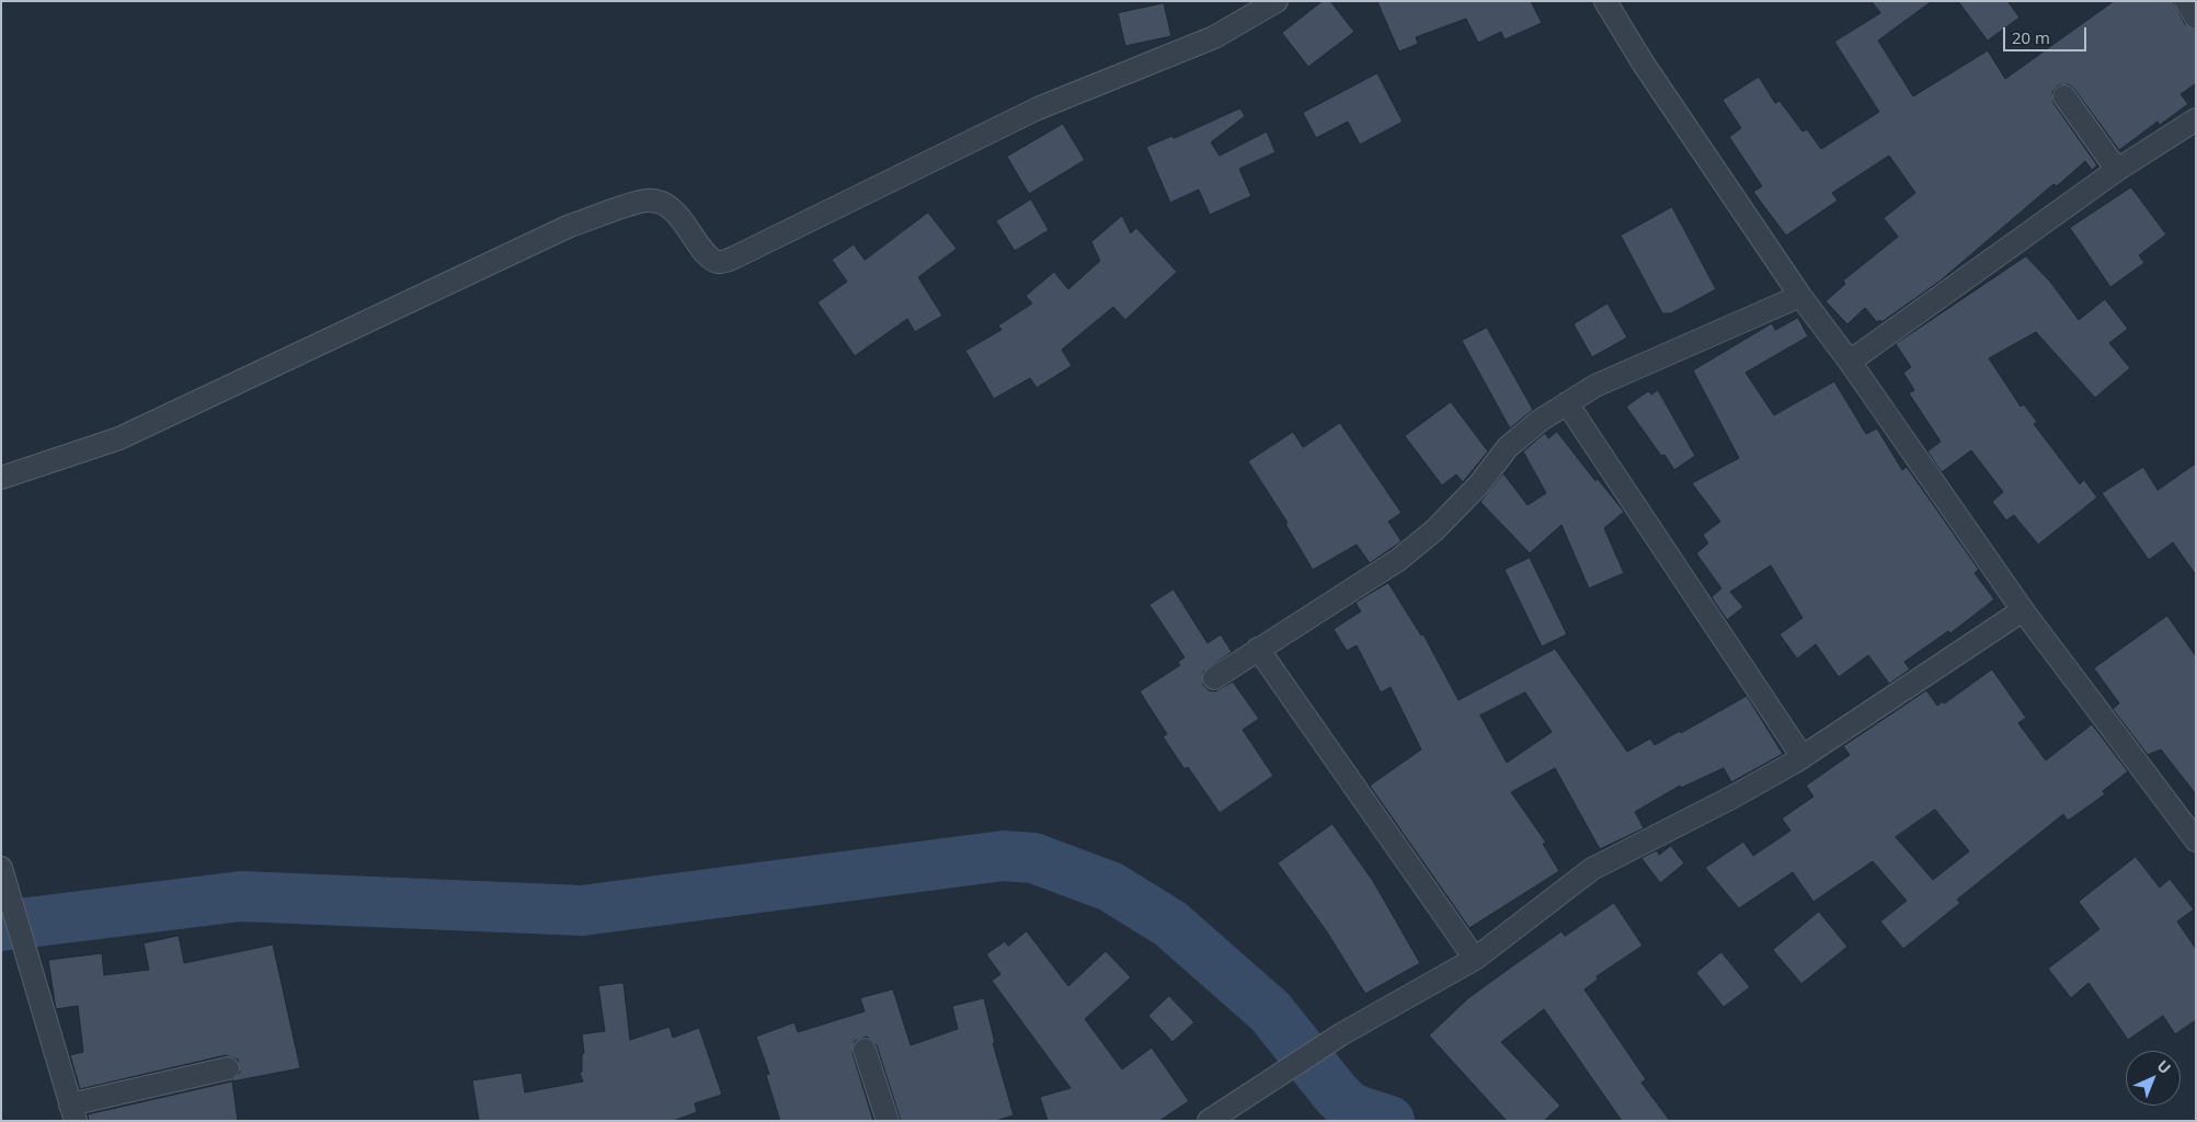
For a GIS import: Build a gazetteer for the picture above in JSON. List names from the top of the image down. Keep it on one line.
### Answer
{"scale_bar":"20 m","north":"top right"}
